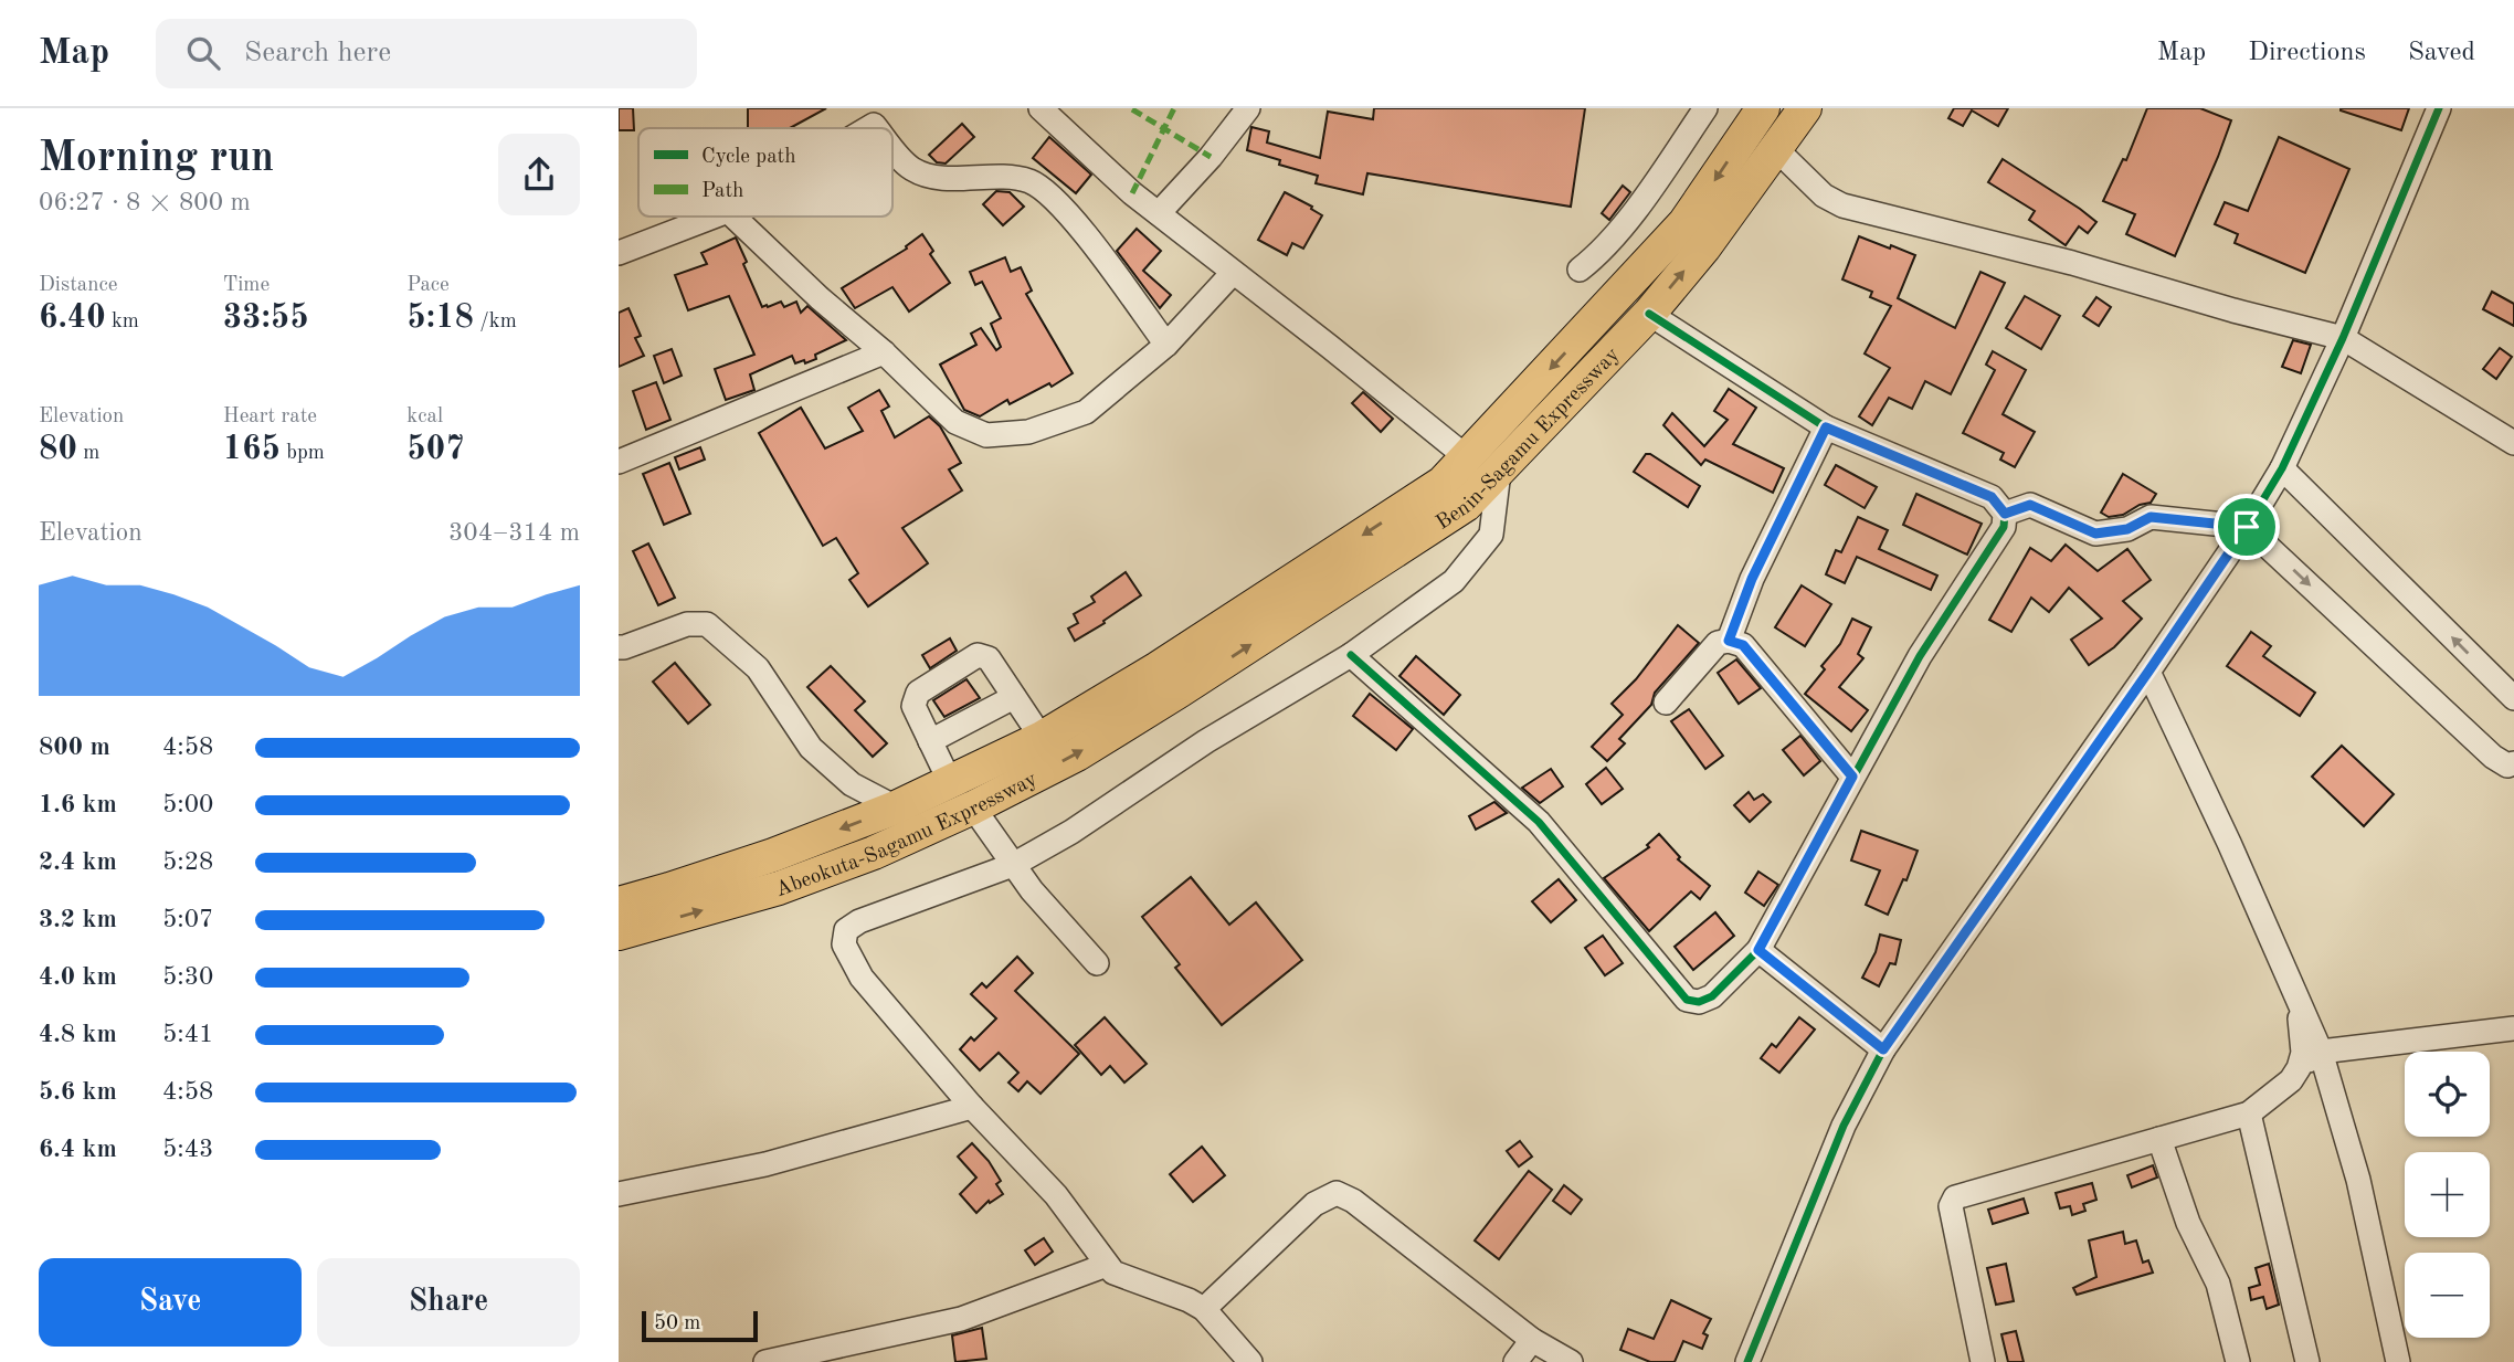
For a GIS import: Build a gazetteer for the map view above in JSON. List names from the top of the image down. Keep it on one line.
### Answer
{"streets":{"highway":["Benin-Sagamu Expressway","Abeokuta-Sagamu Expressway"]},"crossings":[["Benin-Sagamu Expressway","Abeokuta-Sagamu Expressway"]],"legend":["Cycle path","Path"],"scale_bar":"50 m","page":{"header":"Map","search":"Search here","nav":["Map","Directions","Saved"],"heading":["Morning run","06:27 · 8 × 800 m"],"stats":[["Distance","6.40 km"],["Time","33:55"],["Pace","5:18 /km"],["Elevation","80 m"],["Heart rate","165 bpm"],["kcal","507"]],"chart":["Elevation","304–314 m"],"list":[{"name":"800 m","note":"4:58"},{"name":"1.6 km","note":"5:00"},{"name":"2.4 km","note":"5:28"},{"name":"3.2 km","note":"5:07"},{"name":"4.0 km","note":"5:30"},{"name":"4.8 km","note":"5:41"},{"name":"5.6 km","note":"4:58"},{"name":"6.4 km","note":"5:43"}],"map_buttons":["+","−"],"buttons":["Save","Share"],"scale":"50 m"}}
